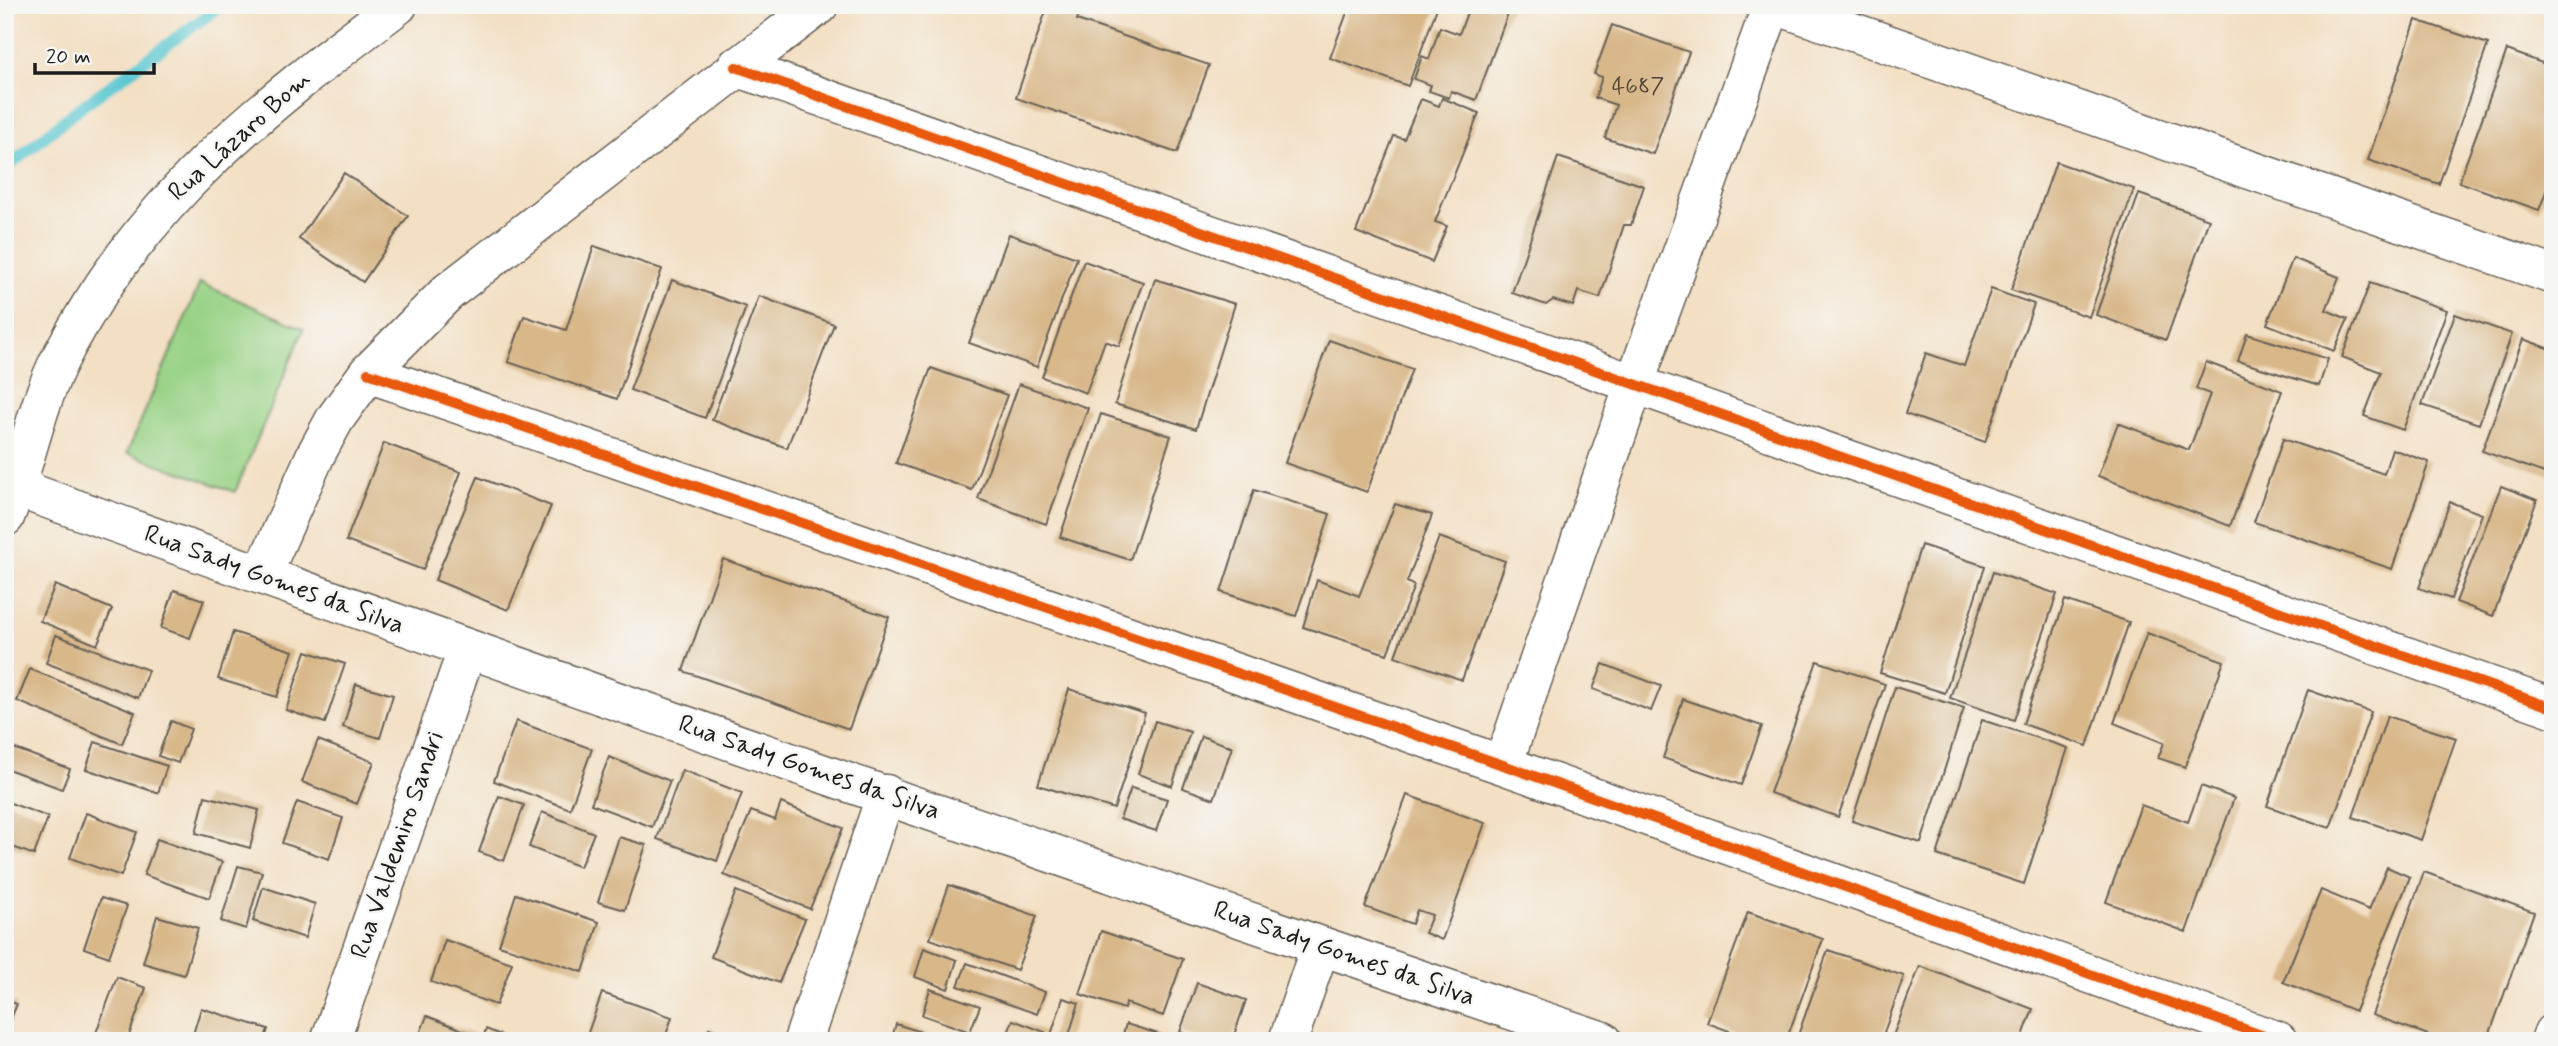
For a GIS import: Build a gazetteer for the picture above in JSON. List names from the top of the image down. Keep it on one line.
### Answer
{"streets":{"street":["Rua Lázaro Bom","Rua Sady Gomes da Silva","Rua Valdemiro Sandri"]},"crossings":[["Rua Lázaro Bom","Rua Sady Gomes da Silva"],["Rua Sady Gomes da Silva","Rua Valdemiro Sandri"]],"house_numbers":["4687"],"scale_bar":"20 m"}
